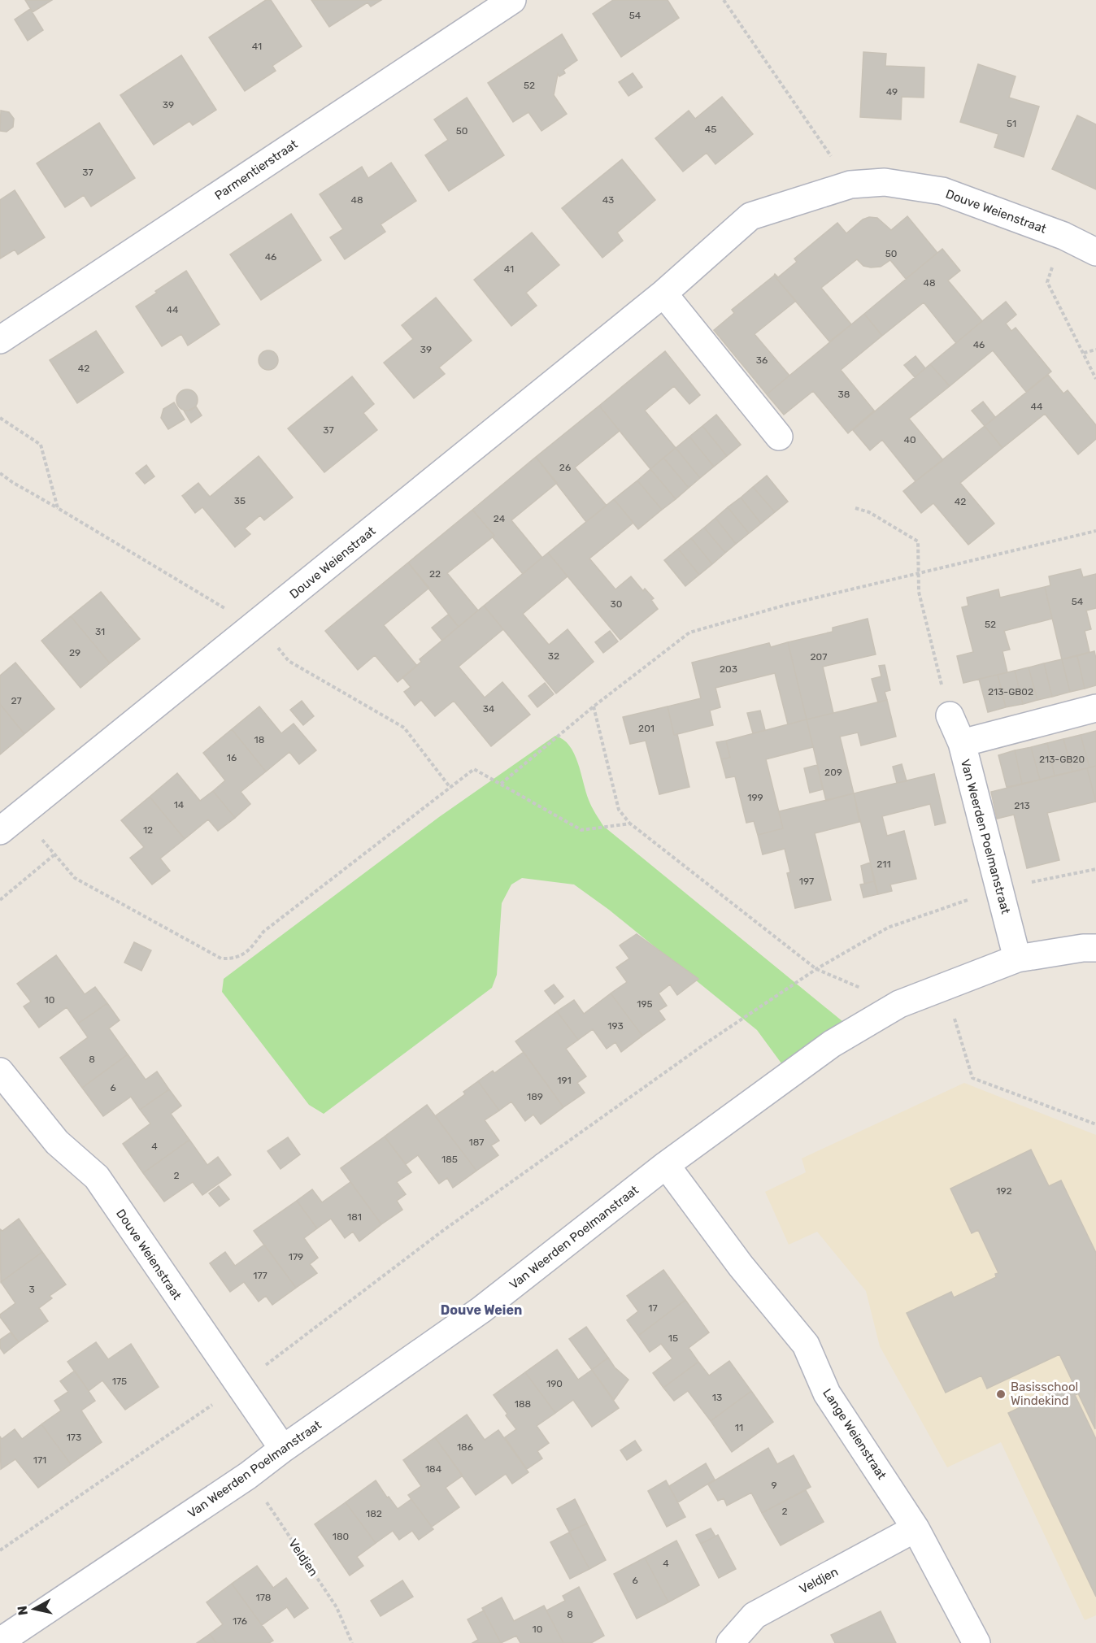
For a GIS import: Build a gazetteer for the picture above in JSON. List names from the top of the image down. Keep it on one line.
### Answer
{"streets":{"street":["Parmentierstraat","Douve Weienstraat","Van Weerden Poelmanstraat","Lange Weienstraat","Veldjen"]},"crossings":[["Douve Weienstraat","Van Weerden Poelmanstraat"],["Van Weerden Poelmanstraat","Lange Weienstraat"],["Van Weerden Poelmanstraat","Veldjen"],["Lange Weienstraat","Veldjen"]],"districts":["Douve Weien"],"places":["Basisschool Windekind"],"house_numbers":["54","41","52","49","39","51","45","50","37","48","43","50","46","41","48","44","46","39","36","42","38","44","37","40","26","35","42","24","22","54","30","52","31","29","32","207","203","213-GB02","27","34","201","18","16","213-GB20","209","199","14","213","12","211","197","10","195","193","8","191","6","189","187","4","185","2","192","181","179","177","3","17","15","175","190","13","188","11","173","186","171","184","9","2","182","180","4","6","178","8","176","10"],"north":"left"}
